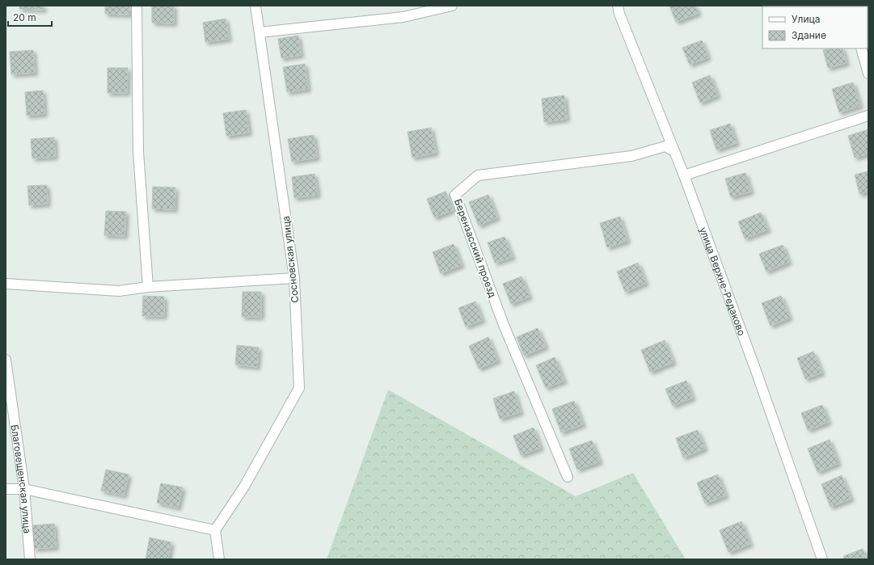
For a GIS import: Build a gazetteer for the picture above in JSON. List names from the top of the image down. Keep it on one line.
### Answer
{"streets":{"street":["Берензасский проезд","Сосновская улица","улица Верхне-Редаково","Благовещенская улица"]},"crossings":[["Берензасский проезд","улица Верхне-Редаково"]],"legend":["Улица","Здание"],"scale_bar":"20 m"}
